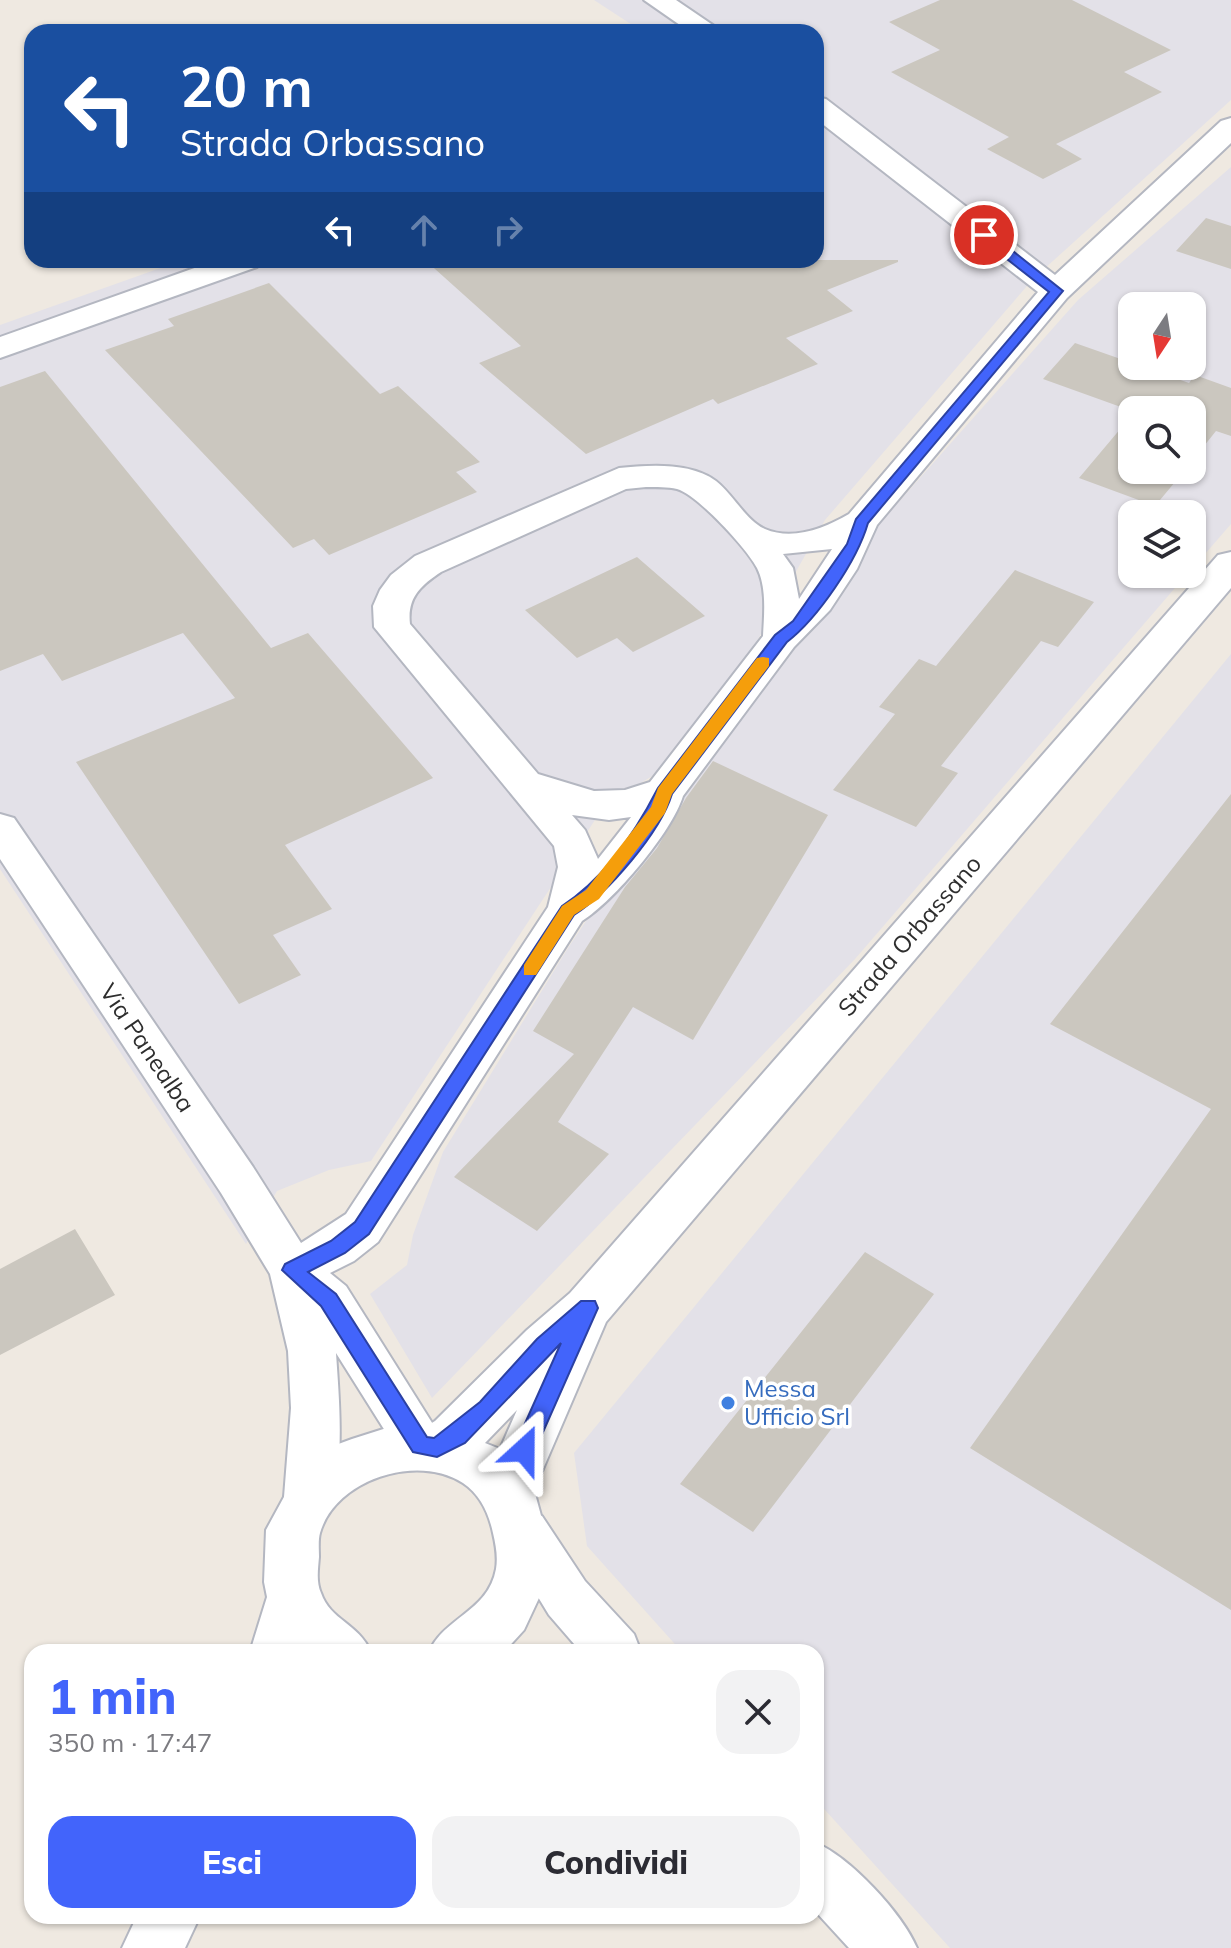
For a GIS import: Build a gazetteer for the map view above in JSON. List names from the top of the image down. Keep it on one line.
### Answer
{"streets":{"main road":["Strada Orbassano"],"street":["Via Panealba"]},"places":["Messa Ufficio Srl"],"north":"bottom","page":{"turn":["20 m","Strada Orbassano"],"heading":["1 min","350 m · 17:47"],"buttons":["Esci","Condividi"]}}
